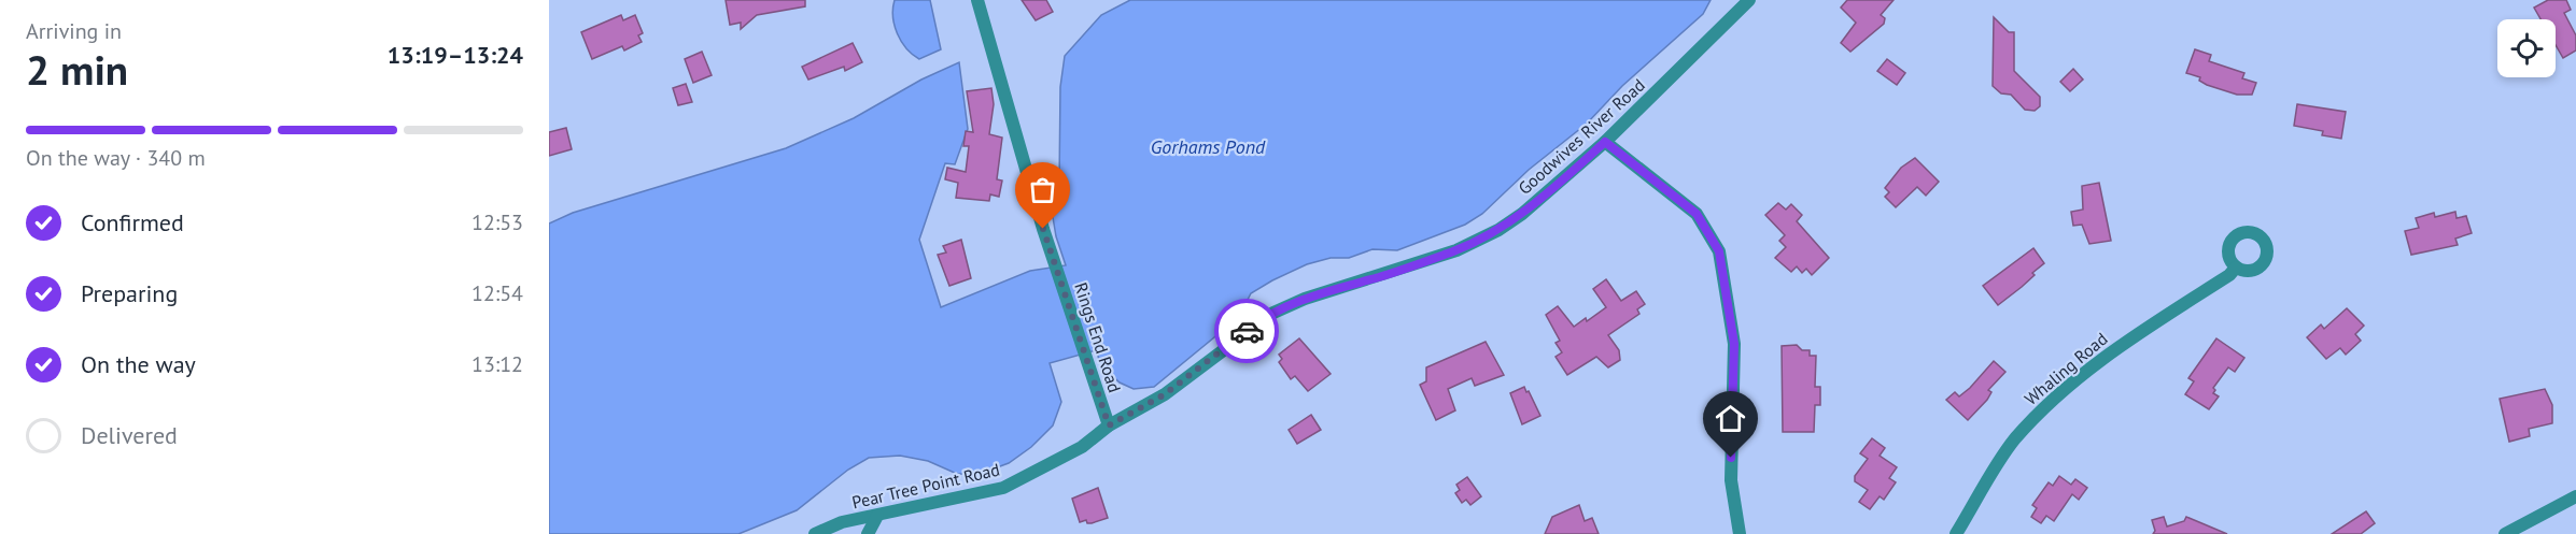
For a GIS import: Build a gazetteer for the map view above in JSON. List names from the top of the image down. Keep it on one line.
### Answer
{"streets":{"street":["Goodwives River Road","Rings End Road","Whaling Road","Pear Tree Point Road"]},"crossings":[["Goodwives River Road","Rings End Road"],["Goodwives River Road","Pear Tree Point Road"],["Rings End Road","Pear Tree Point Road"]],"water":["Gorhams Pond"],"page":{"heading":["2 min","Arriving in","13:19–13:24"],"bar":"On the way · 340 m","list":[["Confirmed","12:53"],["Preparing","12:54"],["On the way","13:12"],"Delivered"]}}
